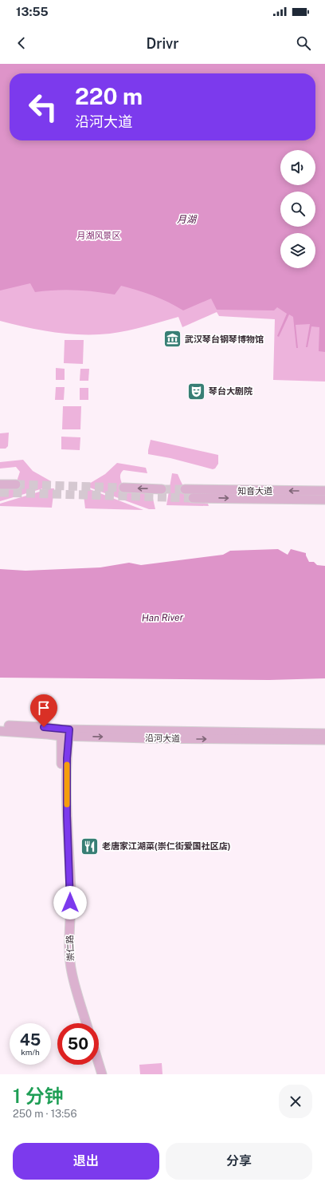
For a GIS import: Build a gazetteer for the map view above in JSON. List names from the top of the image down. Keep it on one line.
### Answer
{"streets":{"main road":["知音大道","沿河大道","崇仁路"]},"crossings":[["沿河大道","崇仁路"]],"water":["月湖","Han River"],"parks":["月湖风景区"],"places":{"museum":["武汉琴台钢琴博物馆"],"theatre":["琴台大剧院"],"restaurant":["老唐家江湖菜(崇仁街爱国社区店)"]},"page":{"status":"13:55","header":"Drivr","turn":["220 m","沿河大道"],"speed":"45 km/h","limit":"50","heading":["1 分钟","250 m · 13:56"],"buttons":["退出","分享"]}}
